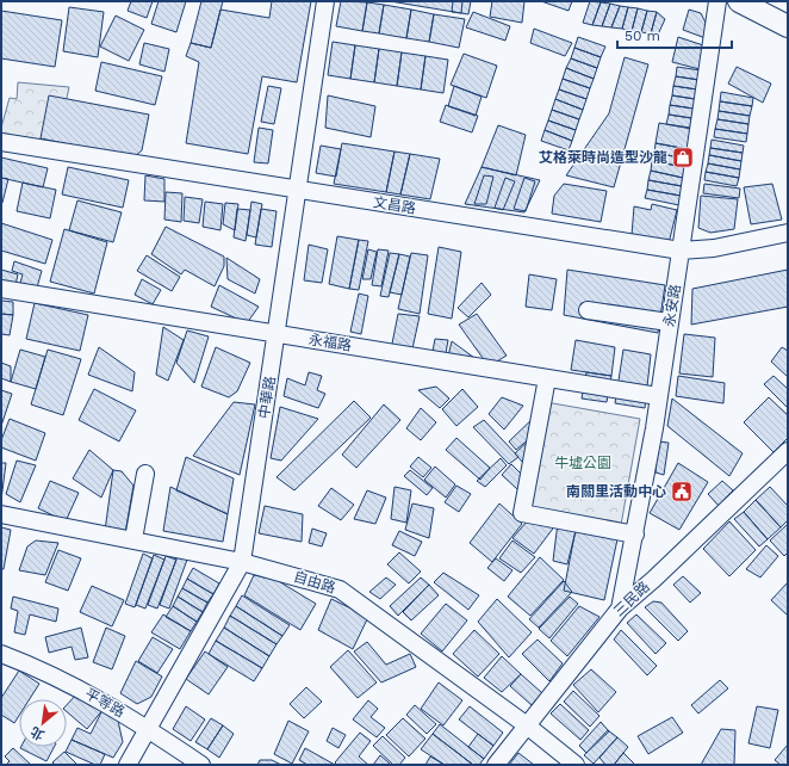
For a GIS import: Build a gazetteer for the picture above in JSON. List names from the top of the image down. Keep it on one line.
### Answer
{"streets":{"street":["文昌路","永安路","永福路","中華路","自由路","三民路","平等路"]},"crossings":[["文昌路","永安路"],["文昌路","中華路"],["永安路","永福路"],["永安路","三民路"],["永福路","中華路"],["中華路","自由路"],["中華路","平等路"],["自由路","三民路"]],"parks":["牛墟公園"],"places":{"shop":["艾格萊時尚造型沙龍"],"public building":["南關里活動中心"]},"scale_bar":"50 m","north":"bottom left"}
